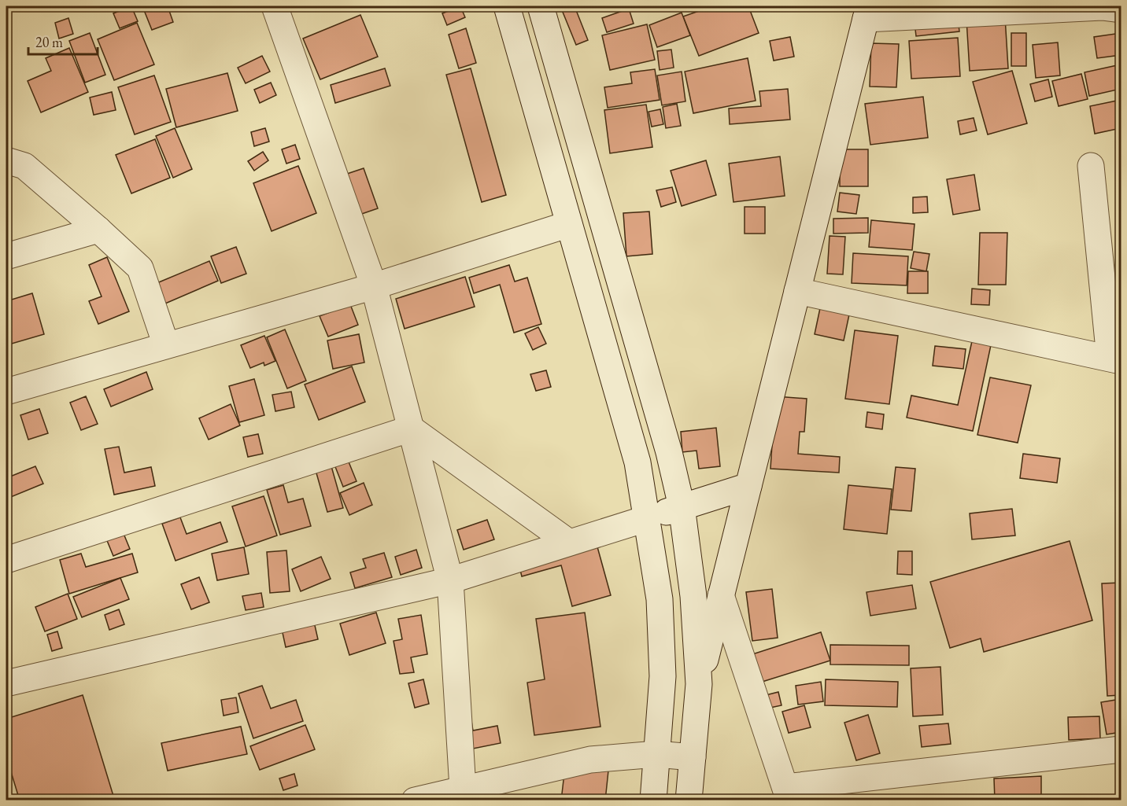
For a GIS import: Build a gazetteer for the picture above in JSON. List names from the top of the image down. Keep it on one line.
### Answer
{"scale_bar":"20 m"}
